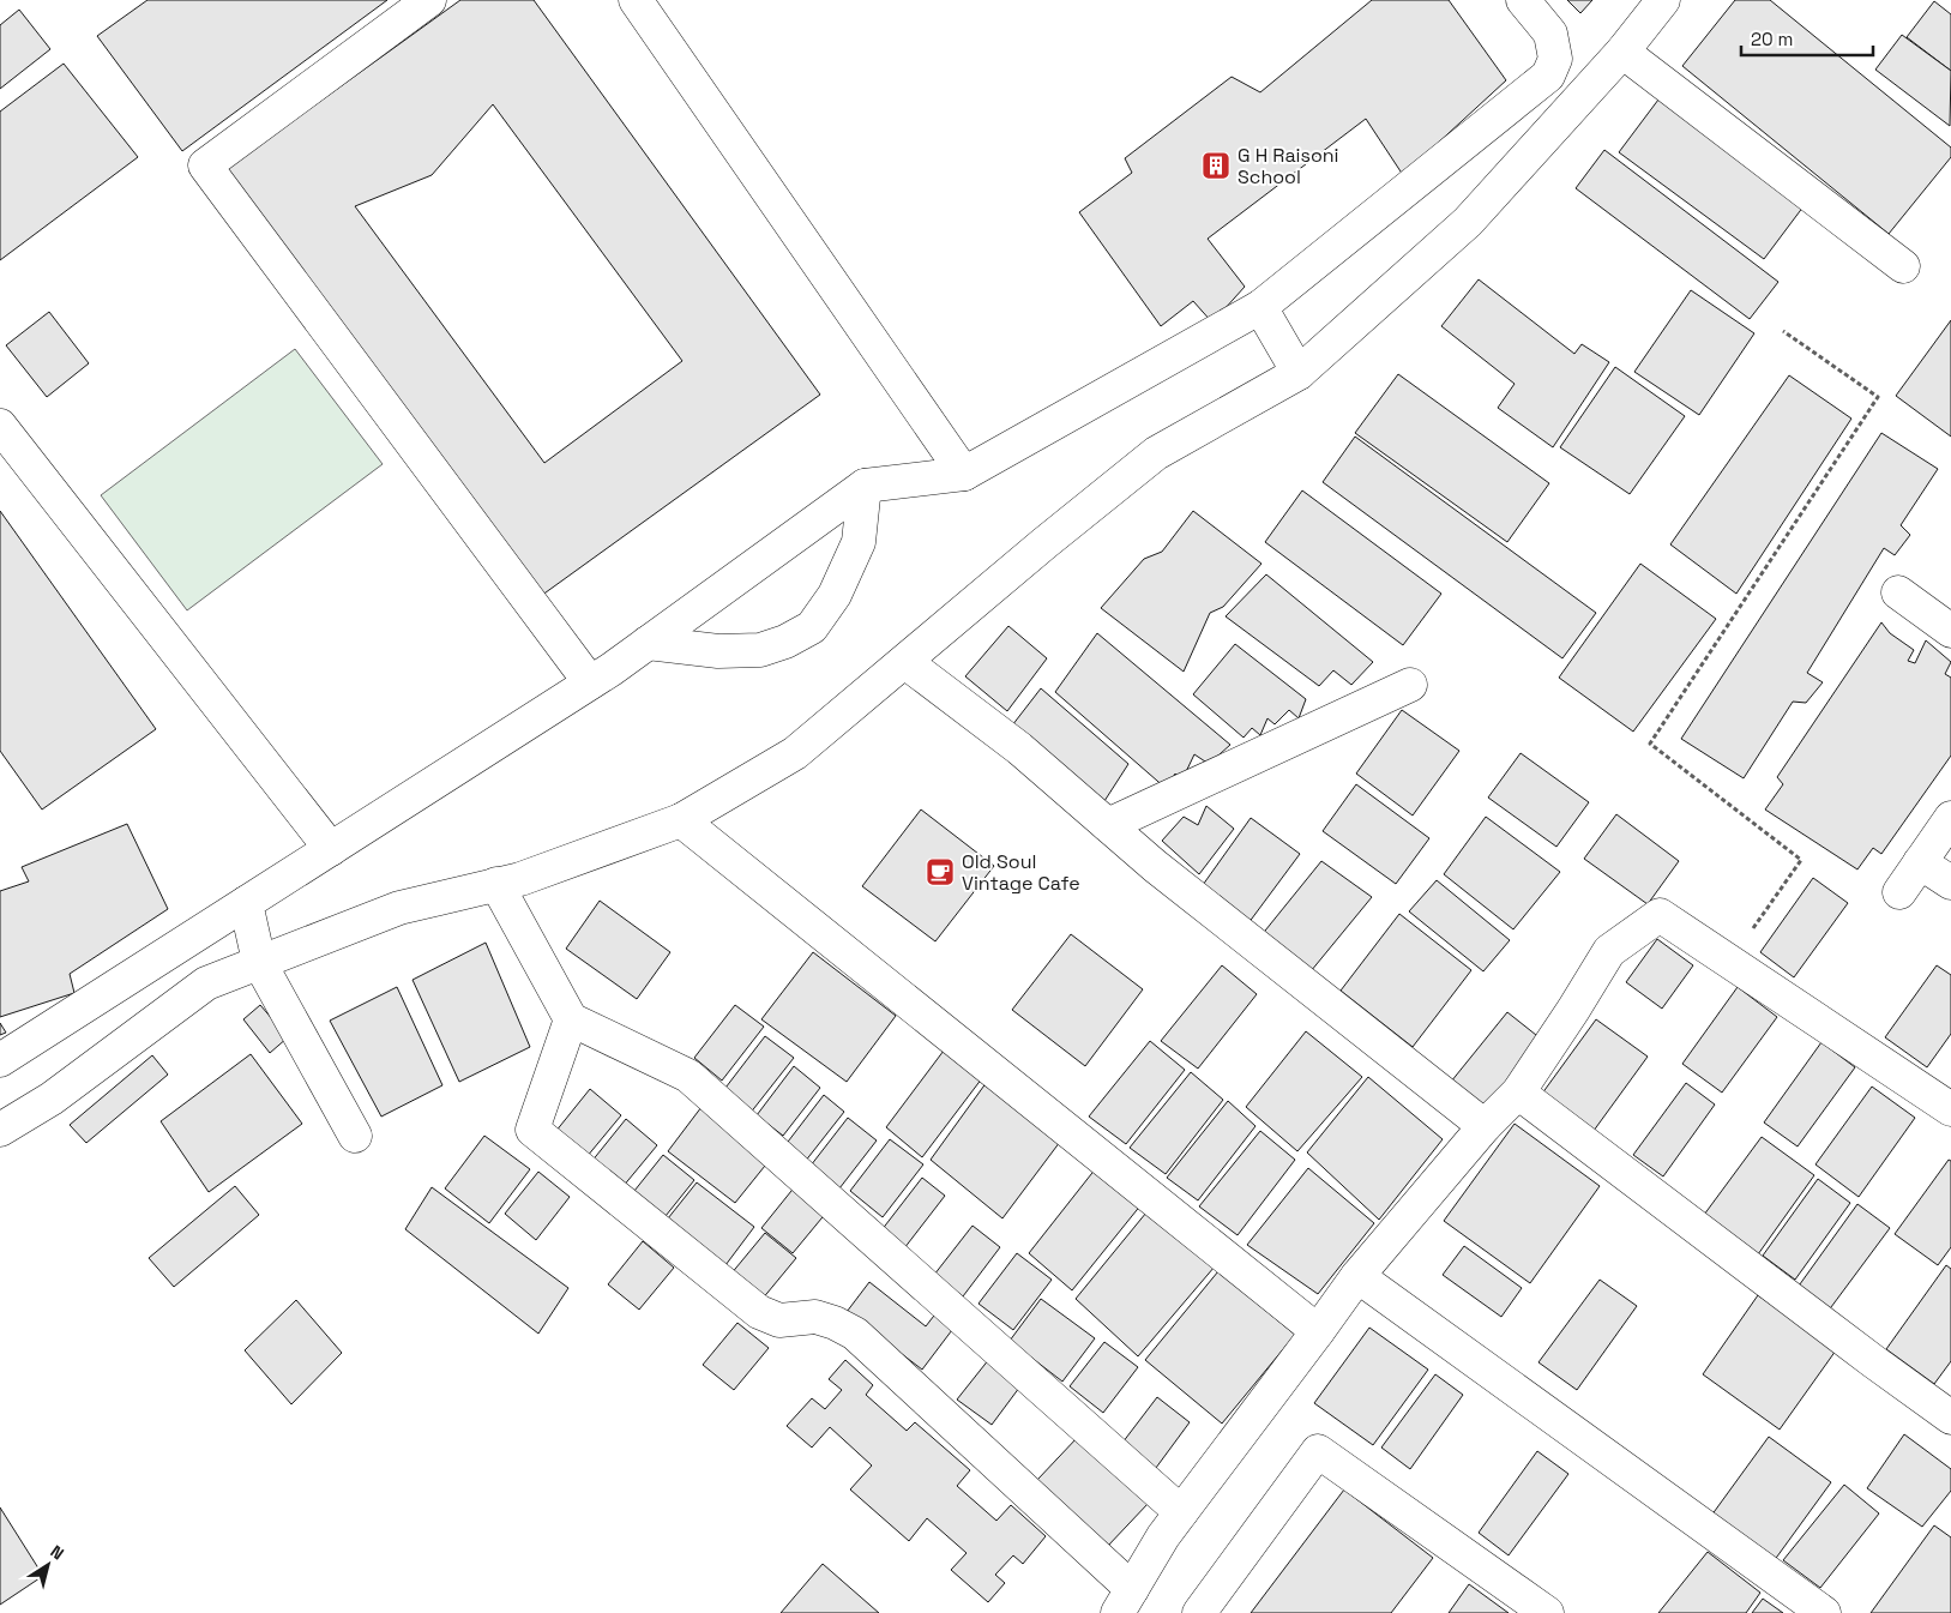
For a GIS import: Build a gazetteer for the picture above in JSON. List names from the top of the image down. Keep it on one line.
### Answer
{"places":{"building":["G H Raisoni School"],"cafe":["Old Soul Vintage Cafe"]},"scale_bar":"20 m","north":"top right"}
